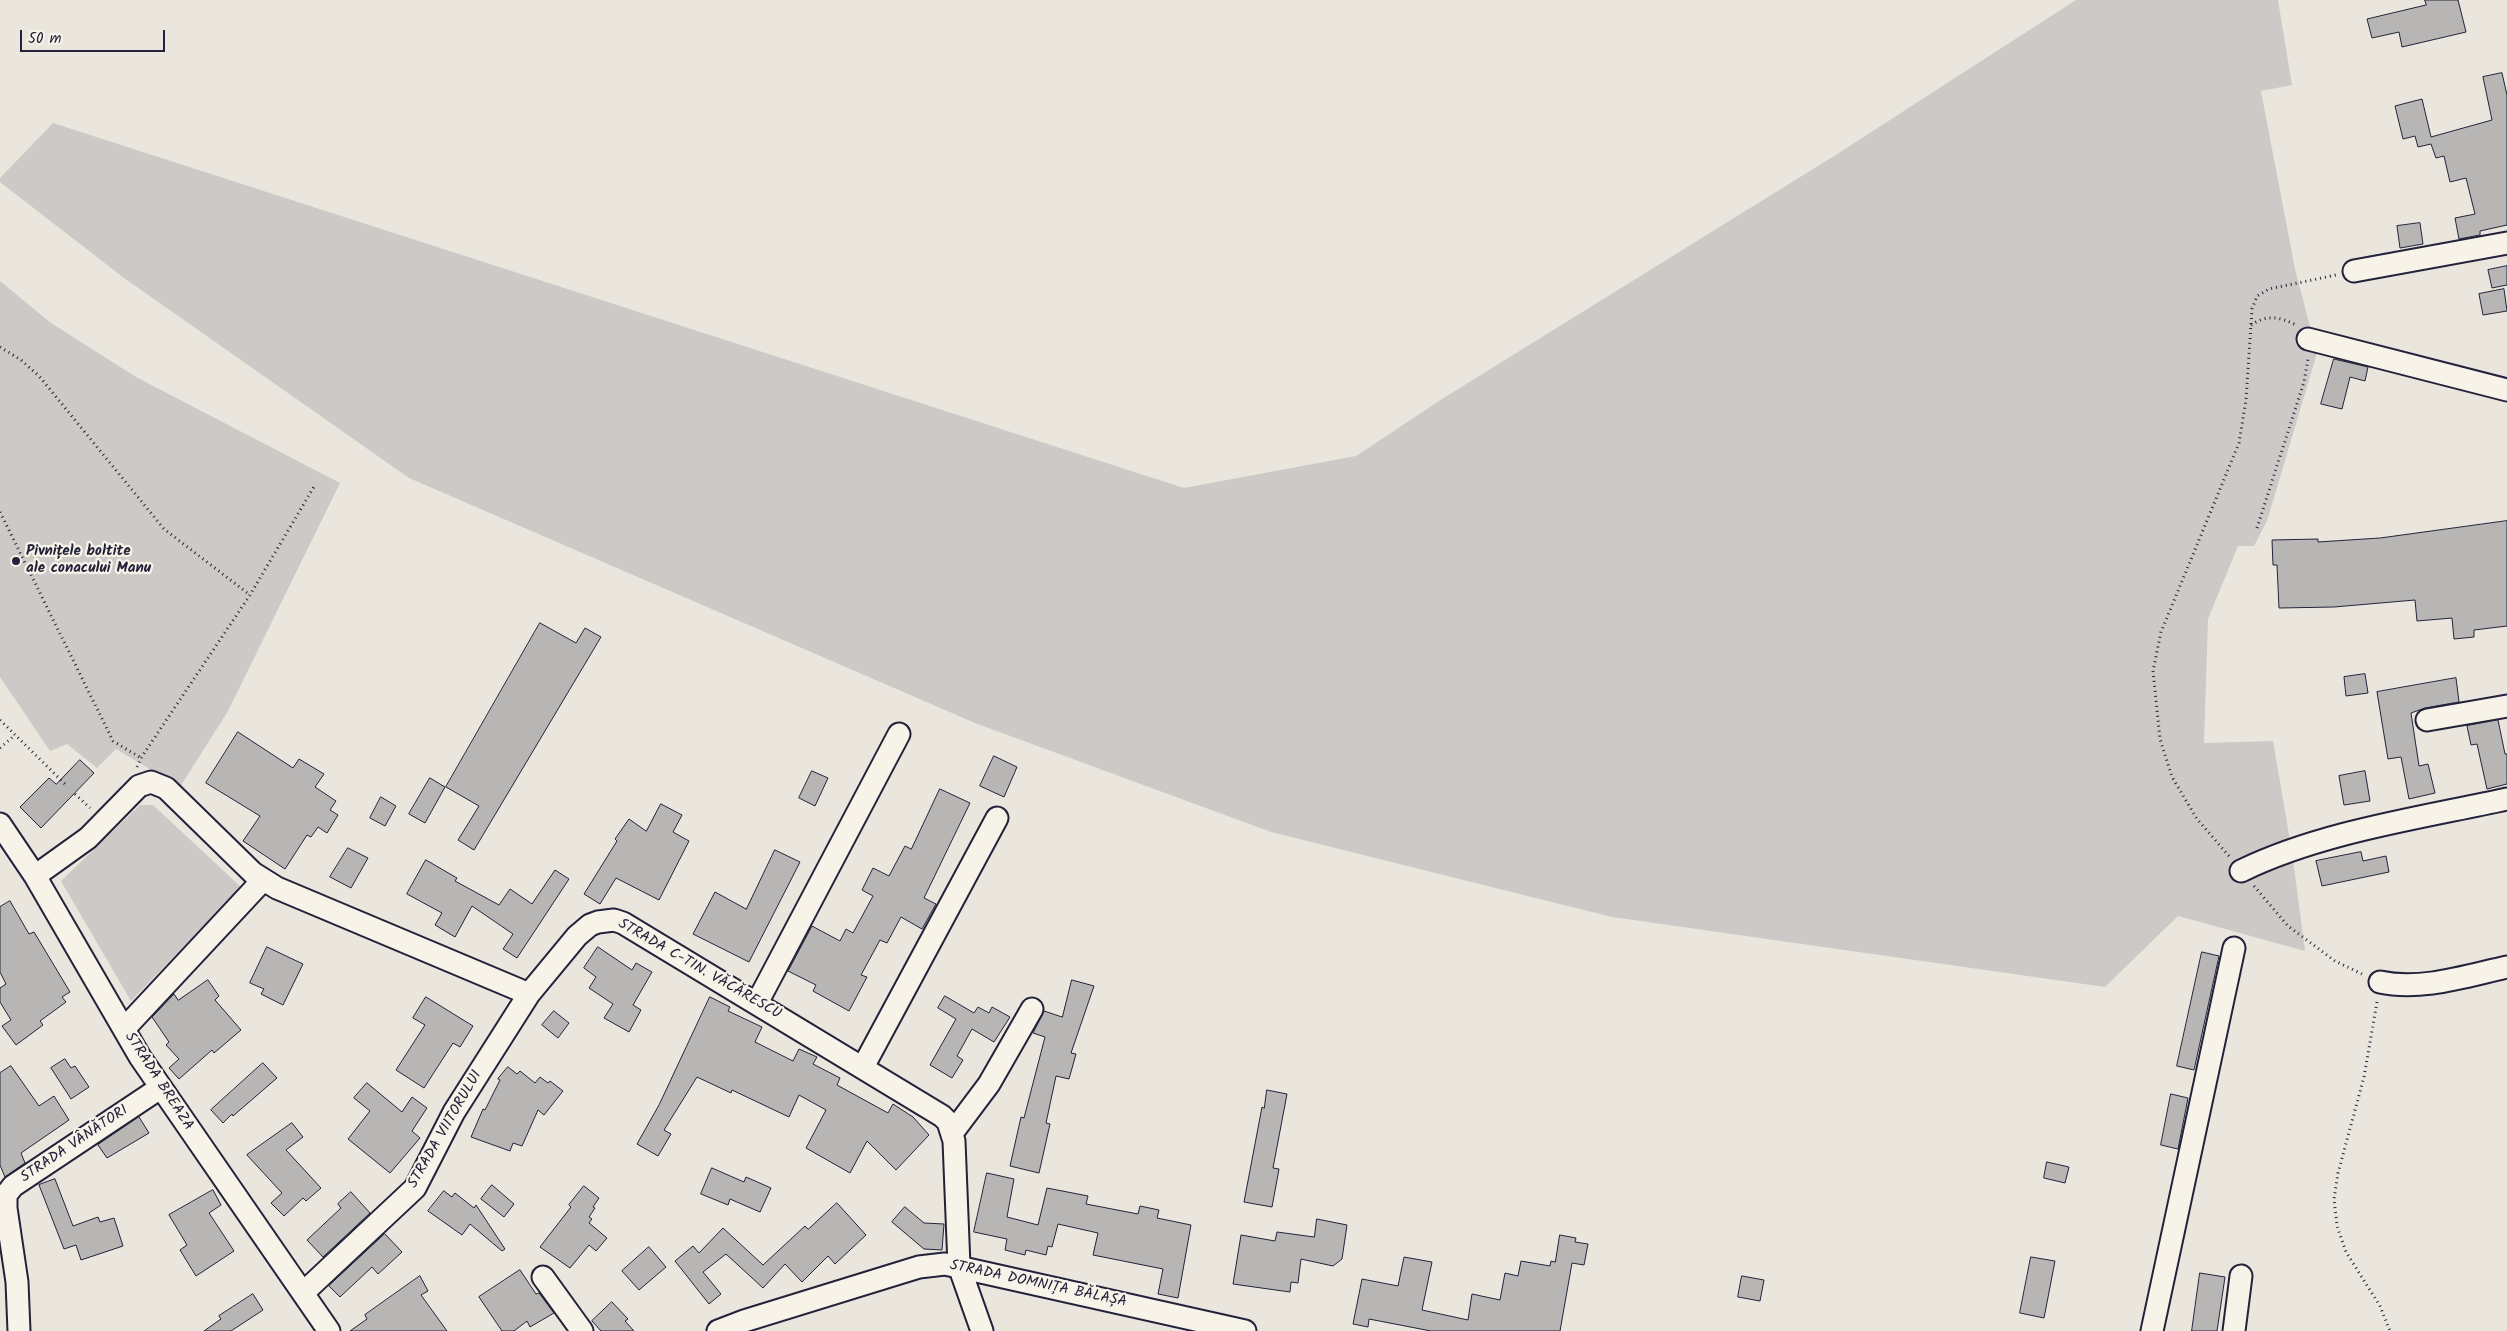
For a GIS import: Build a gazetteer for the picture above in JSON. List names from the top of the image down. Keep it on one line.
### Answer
{"streets":{"street":["STRADA C-TIN. VĂCĂRESCU","STRADA BREAZA","STRADA VIITORULUI","STRADA VÂNĂTORI","STRADA DOMNIȚA BĂLAȘA"]},"crossings":[["STRADA C-TIN. VĂCĂRESCU","STRADA VIITORULUI"],["STRADA BREAZA","STRADA VIITORULUI"],["STRADA BREAZA","STRADA VÂNĂTORI"]],"places":["Pivnițele boltite ale conacului Manu"],"scale_bar":"50 m"}
